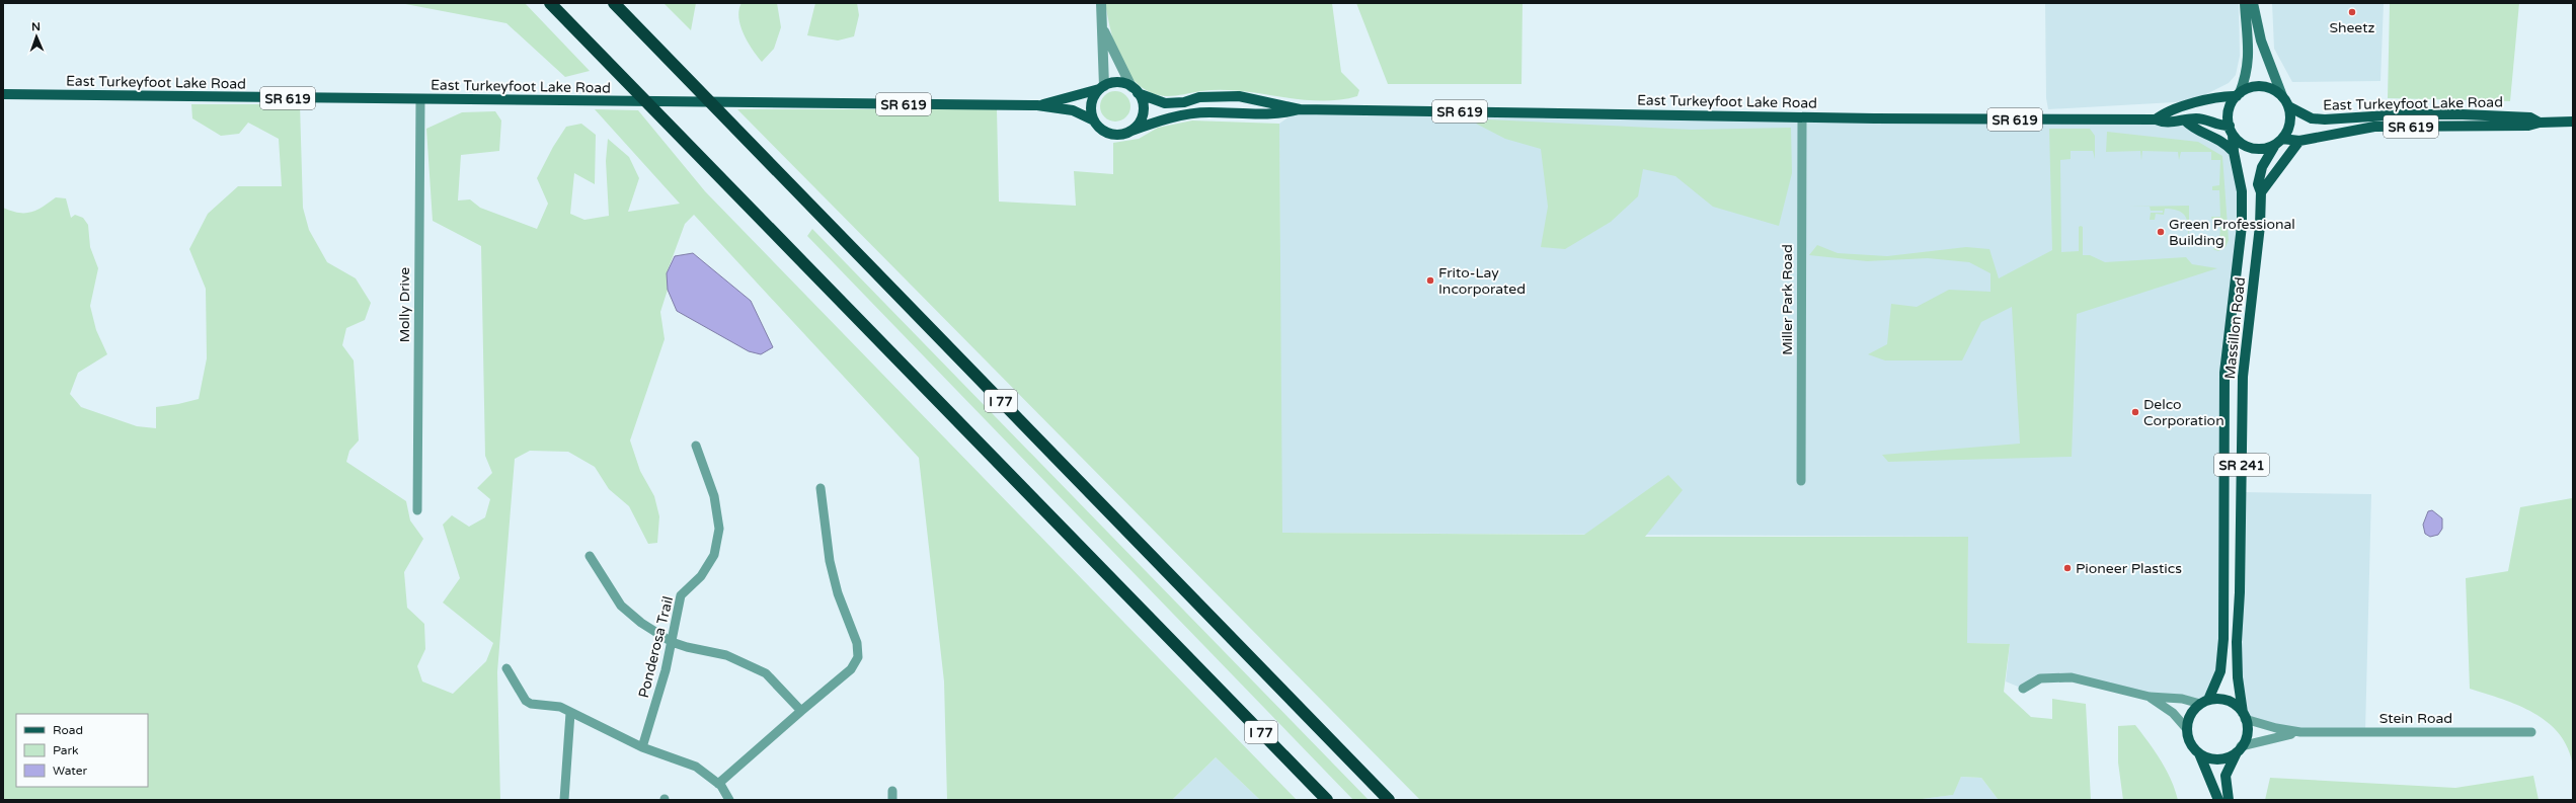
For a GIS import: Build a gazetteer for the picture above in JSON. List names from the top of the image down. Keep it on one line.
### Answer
{"streets":{"highway":["I 77"],"main road":["East Turkeyfoot Lake Road","SR 619","Massillon Road","SR 241"],"street":["Miller Park Road","Molly Drive","Ponderosa Trail","Stein Road"]},"crossings":[["East Turkeyfoot Lake Road","Miller Park Road"],["East Turkeyfoot Lake Road","Molly Drive"],["East Turkeyfoot Lake Road","Massillon Road"],["Massillon Road","SR 241"],["Massillon Road","Stein Road"],["SR 241","Stein Road"]],"places":["Sheetz","Green Professional Building","Frito-Lay Incorporated","Delco Corporation","Pioneer Plastics"],"legend":["Road","Park","Water"],"north":"top"}
